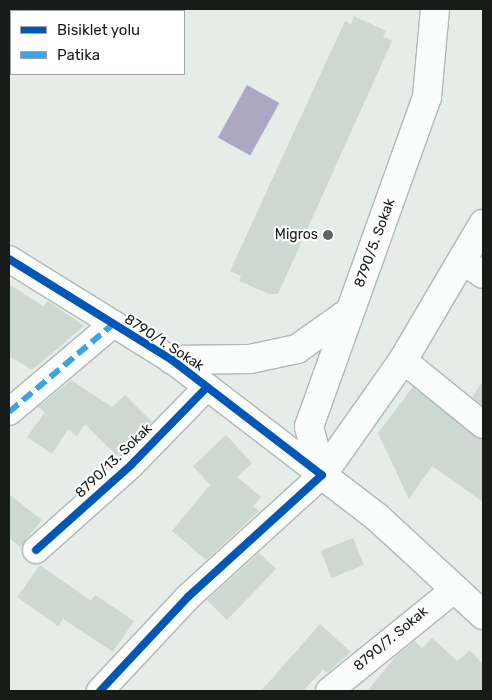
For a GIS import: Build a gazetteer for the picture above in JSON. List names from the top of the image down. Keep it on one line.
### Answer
{"streets":{"main road":["8790/5. Sokak"],"street":["8790/1. Sokak","8790/13. Sokak","8790/7. Sokak"]},"crossings":[["8790/5. Sokak","8790/1. Sokak"],["8790/1. Sokak","8790/13. Sokak"]],"places":["Migros"],"legend":["Bisiklet yolu","Patika"]}
